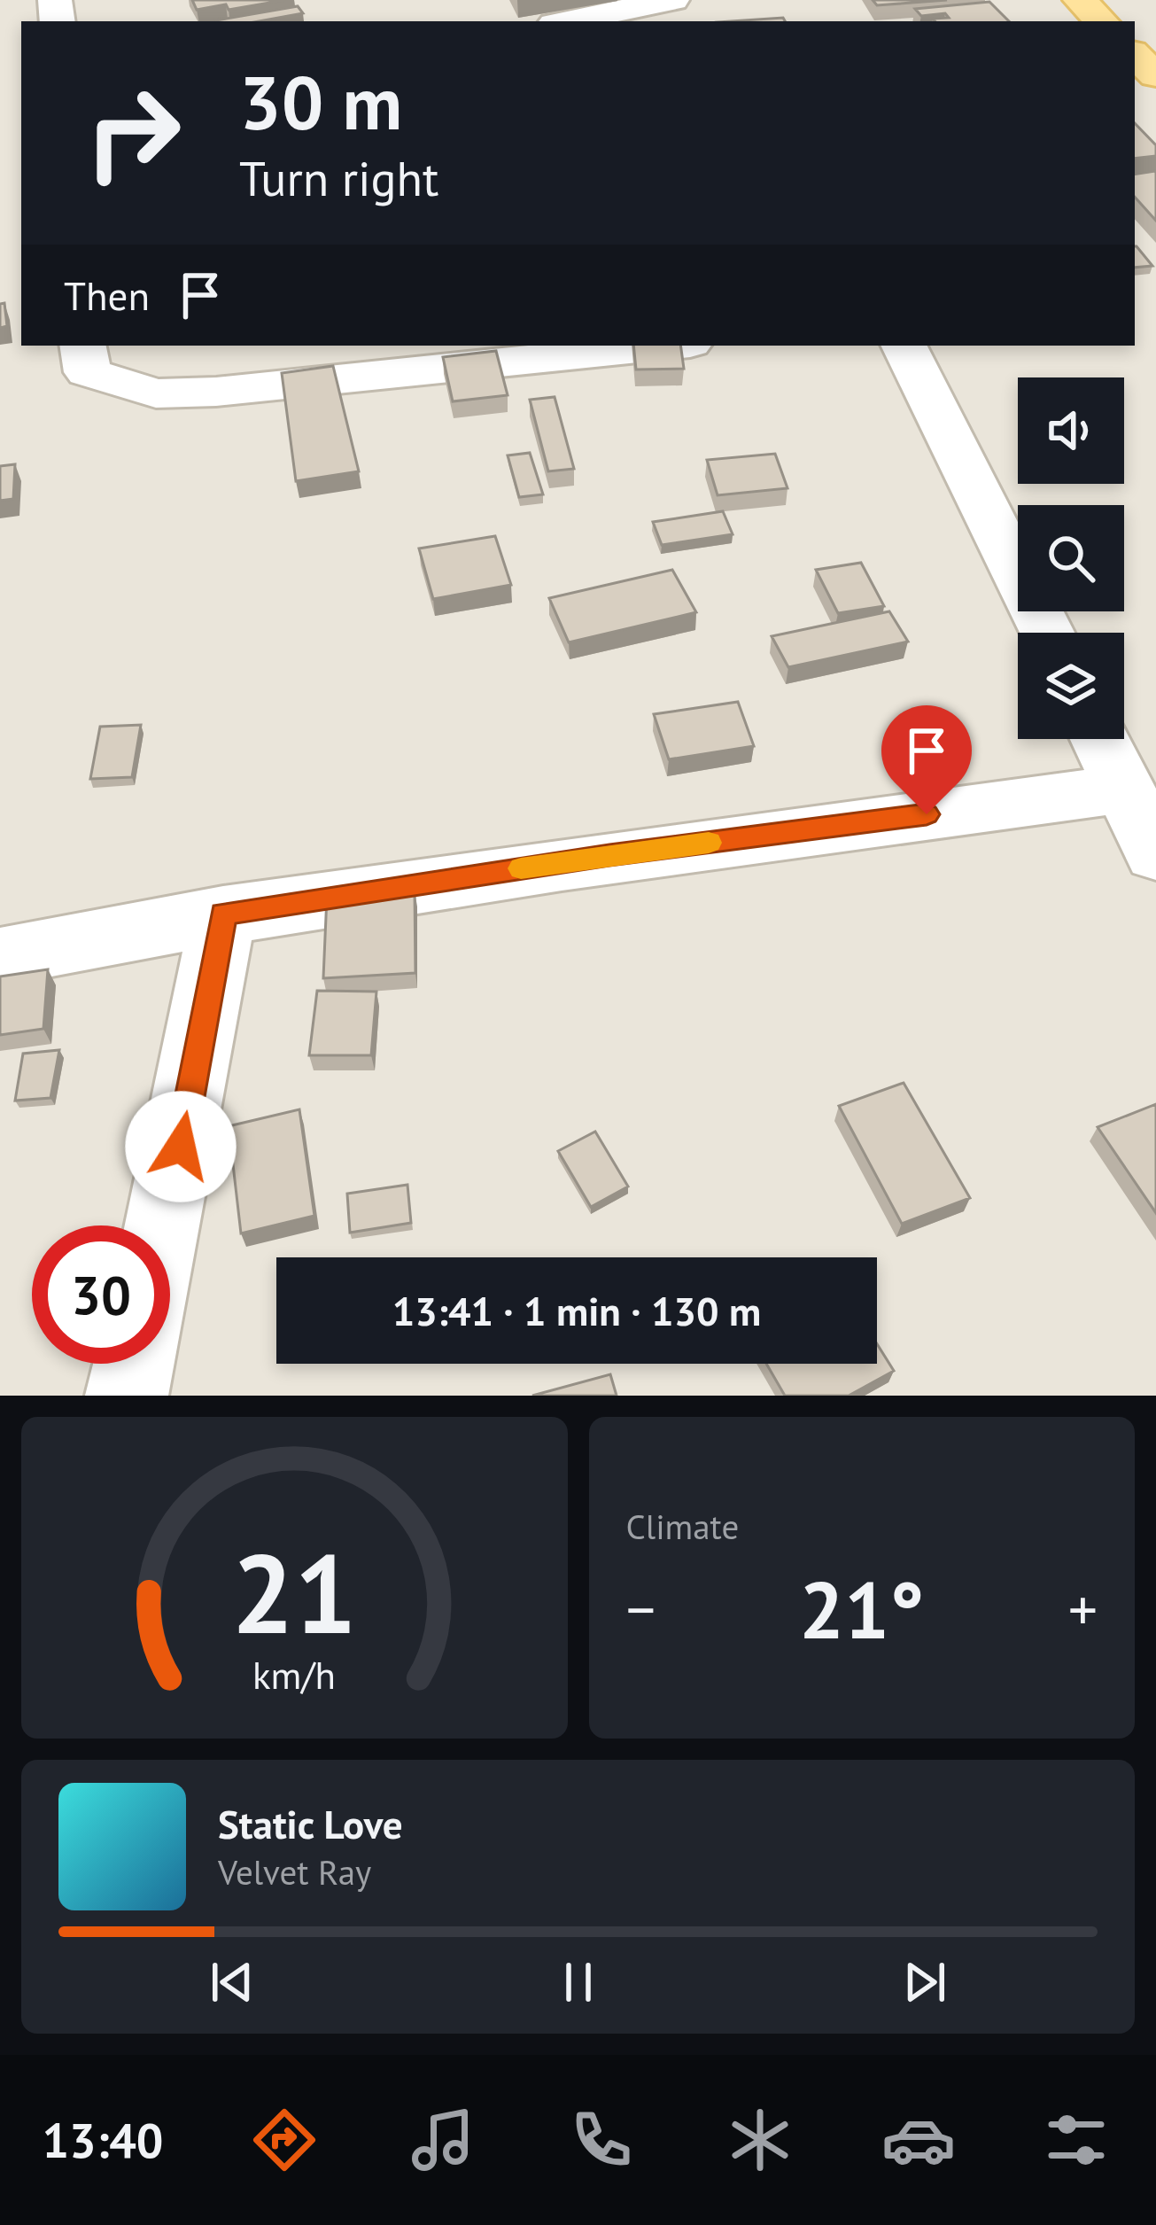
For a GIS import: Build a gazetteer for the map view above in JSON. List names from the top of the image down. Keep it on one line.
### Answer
{"page":{"turn":["30 m","Turn right"],"then":"Then","limit":"30","trip":"13:41 · 1 min · 130 m","tile":"Climate","heat":["−","21°","+"],"song":["Static Love","Velvet Ray"],"tabs":"13:40","gauge":["21","km/h"]}}
